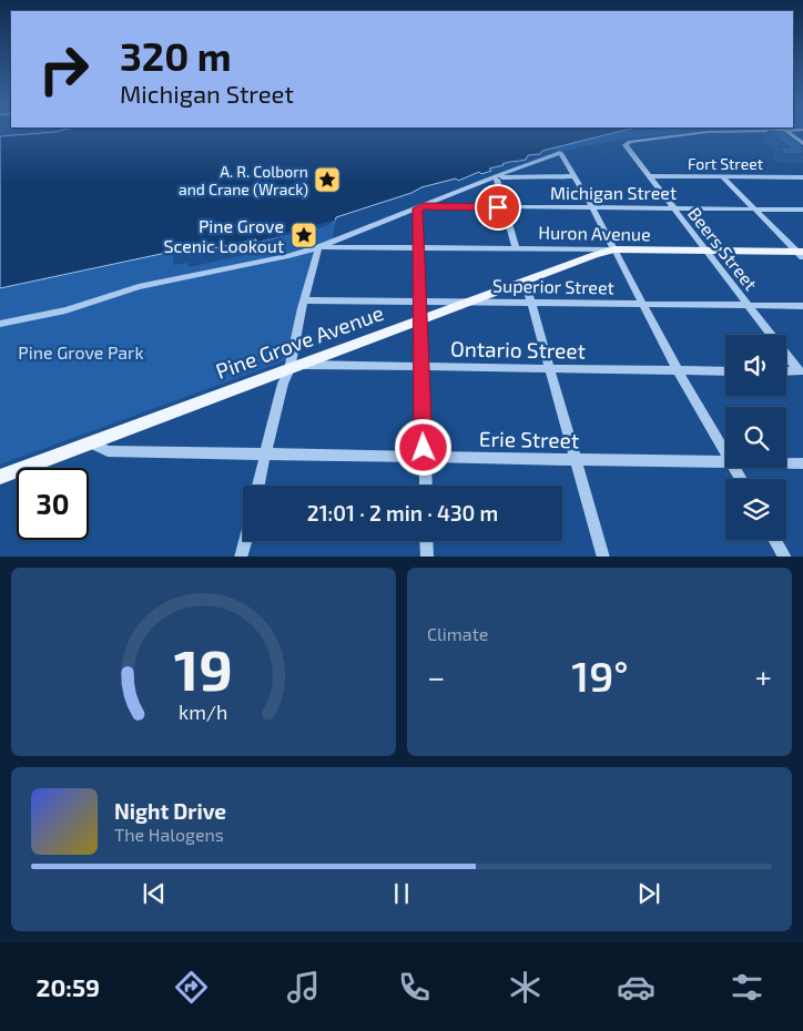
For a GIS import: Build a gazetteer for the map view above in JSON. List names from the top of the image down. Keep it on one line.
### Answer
{"streets":{"main road":["Huron Avenue","Pine Grove Avenue"],"street":["Fort Street","Michigan Street","Beers Street","Superior Street","Ontario Street","Erie Street"]},"crossings":[["Fort Street","Beers Street"],["Michigan Street","Beers Street"],["Huron Avenue","Beers Street"],["Huron Avenue","Pine Grove Avenue"],["Beers Street","Superior Street"],["Superior Street","Pine Grove Avenue"],["Pine Grove Avenue","Ontario Street"],["Pine Grove Avenue","Erie Street"]],"parks":["Pine Grove Park"],"places":{"place":["A. R. Colborn and Crane (Wrack)","Pine Grove Scenic Lookout"]},"page":{"turn":["320 m","Michigan Street"],"limit":"30","trip":"21:01 · 2 min · 430 m","tile":"Climate","heat":["−","19°","+"],"song":["Night Drive","The Halogens"],"tabs":"20:59","gauge":["19","km/h"]}}
